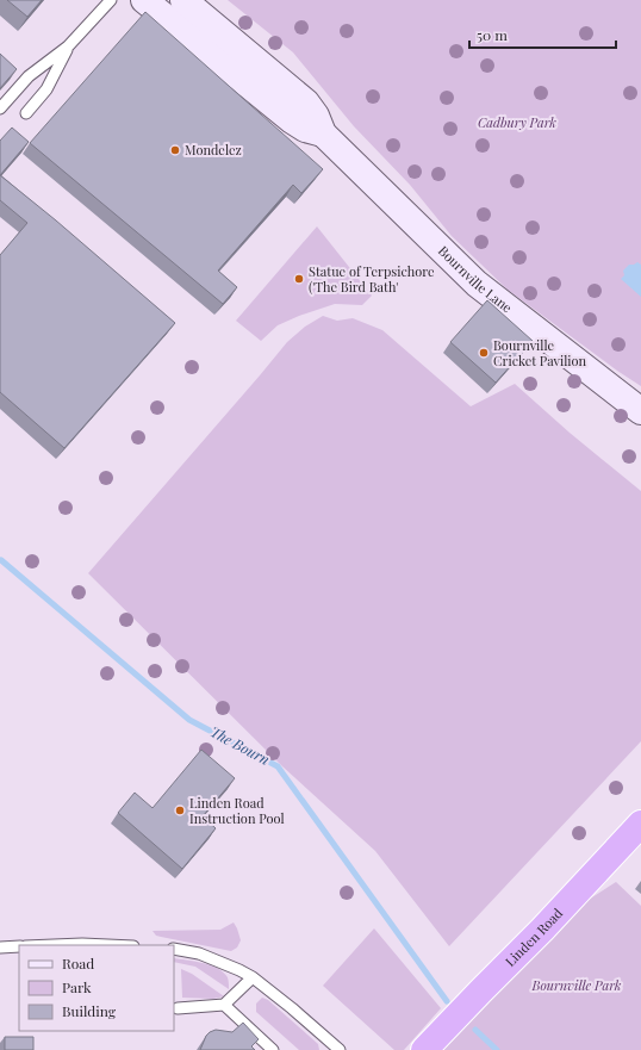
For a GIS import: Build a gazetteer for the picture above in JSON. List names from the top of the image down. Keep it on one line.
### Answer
{"streets":{"highway":["Linden Road"],"street":["Bournville Lane"]},"water":["The Bourn"],"parks":["Cadbury Park","Bournville Park"],"places":["Mondelez","Statue of Terpsichore ('The Bird Bath'","Bournville Cricket Pavilion","Linden Road Instruction Pool"],"legend":["Road","Park","Building"],"scale_bar":"50 m"}
